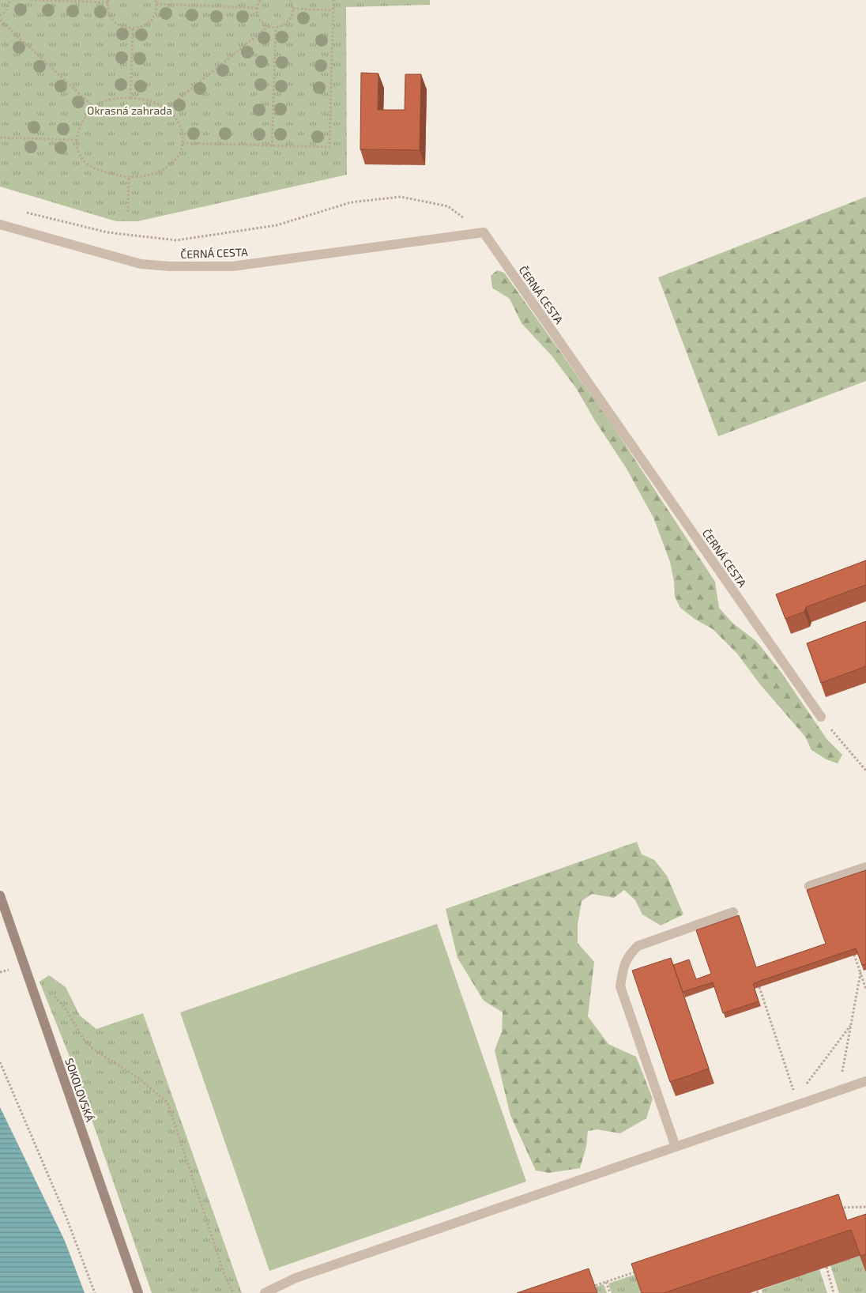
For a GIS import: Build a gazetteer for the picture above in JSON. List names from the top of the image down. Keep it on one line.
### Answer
{"streets":{"street":["ČERNÁ CESTA","SOKOLOVSKÁ"]},"parks":["Okrasná zahrada"]}
